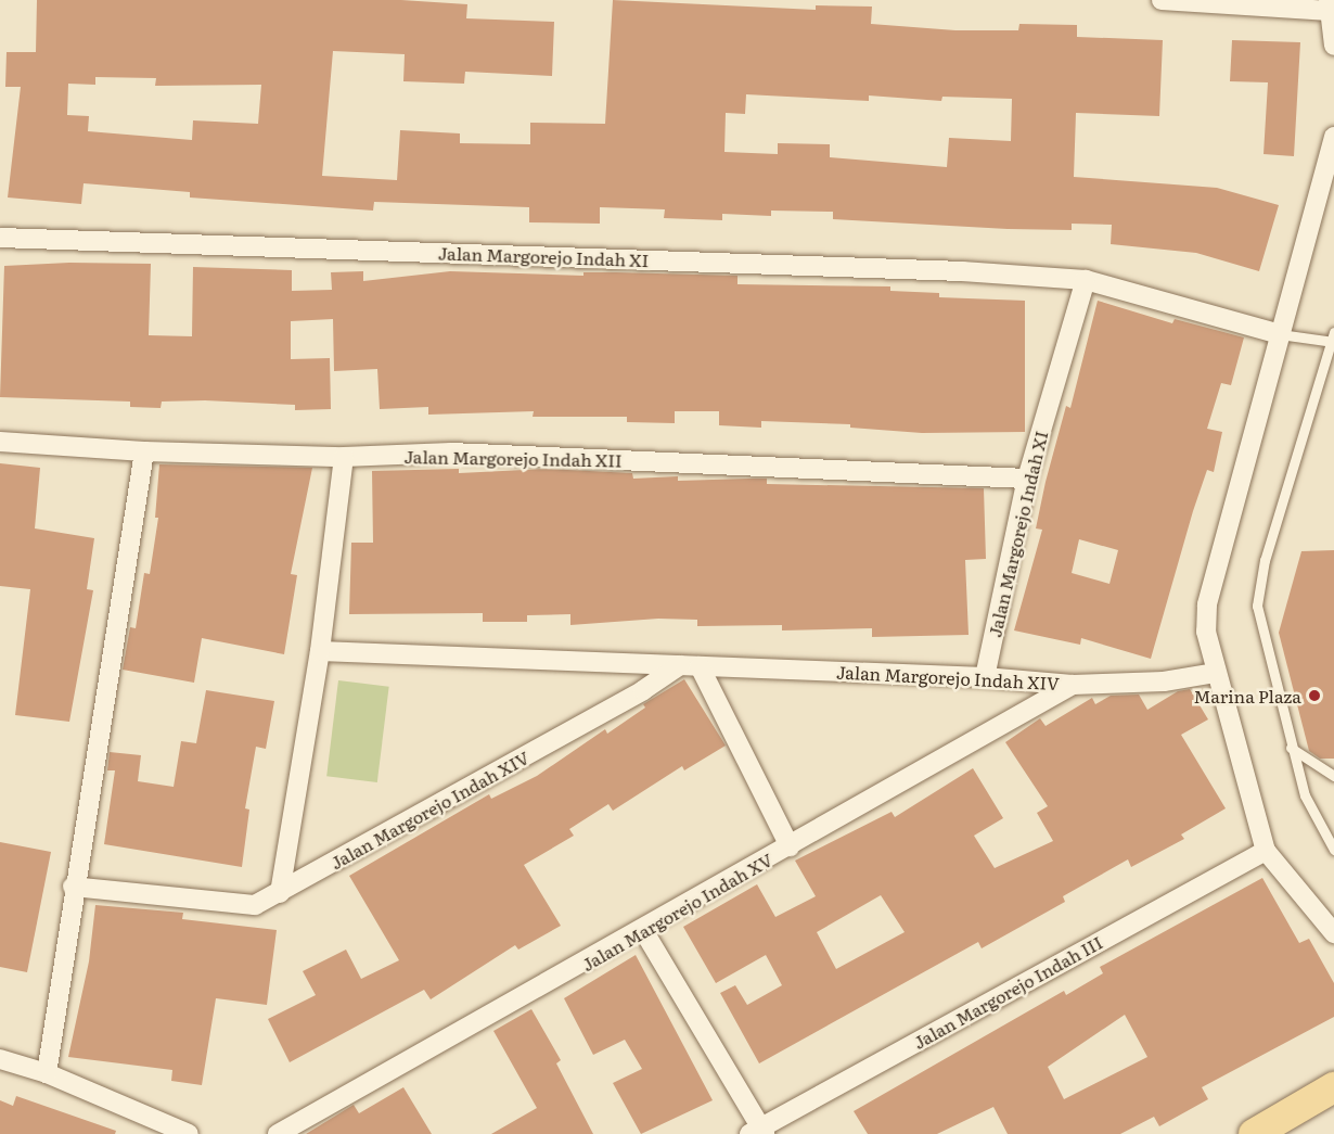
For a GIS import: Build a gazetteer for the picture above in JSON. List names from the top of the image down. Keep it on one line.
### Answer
{"streets":{"street":["Jalan Margorejo Indah XI","Jalan Margorejo Indah XII","Jalan Margorejo Indah XIV","Jalan Margorejo Indah XV","Jalan Margorejo Indah III"]},"crossings":[["Jalan Margorejo Indah XI","Jalan Margorejo Indah XII"],["Jalan Margorejo Indah XI","Jalan Margorejo Indah XIV"],["Jalan Margorejo Indah XIV","Jalan Margorejo Indah XV"]],"places":["Marina Plaza"]}
